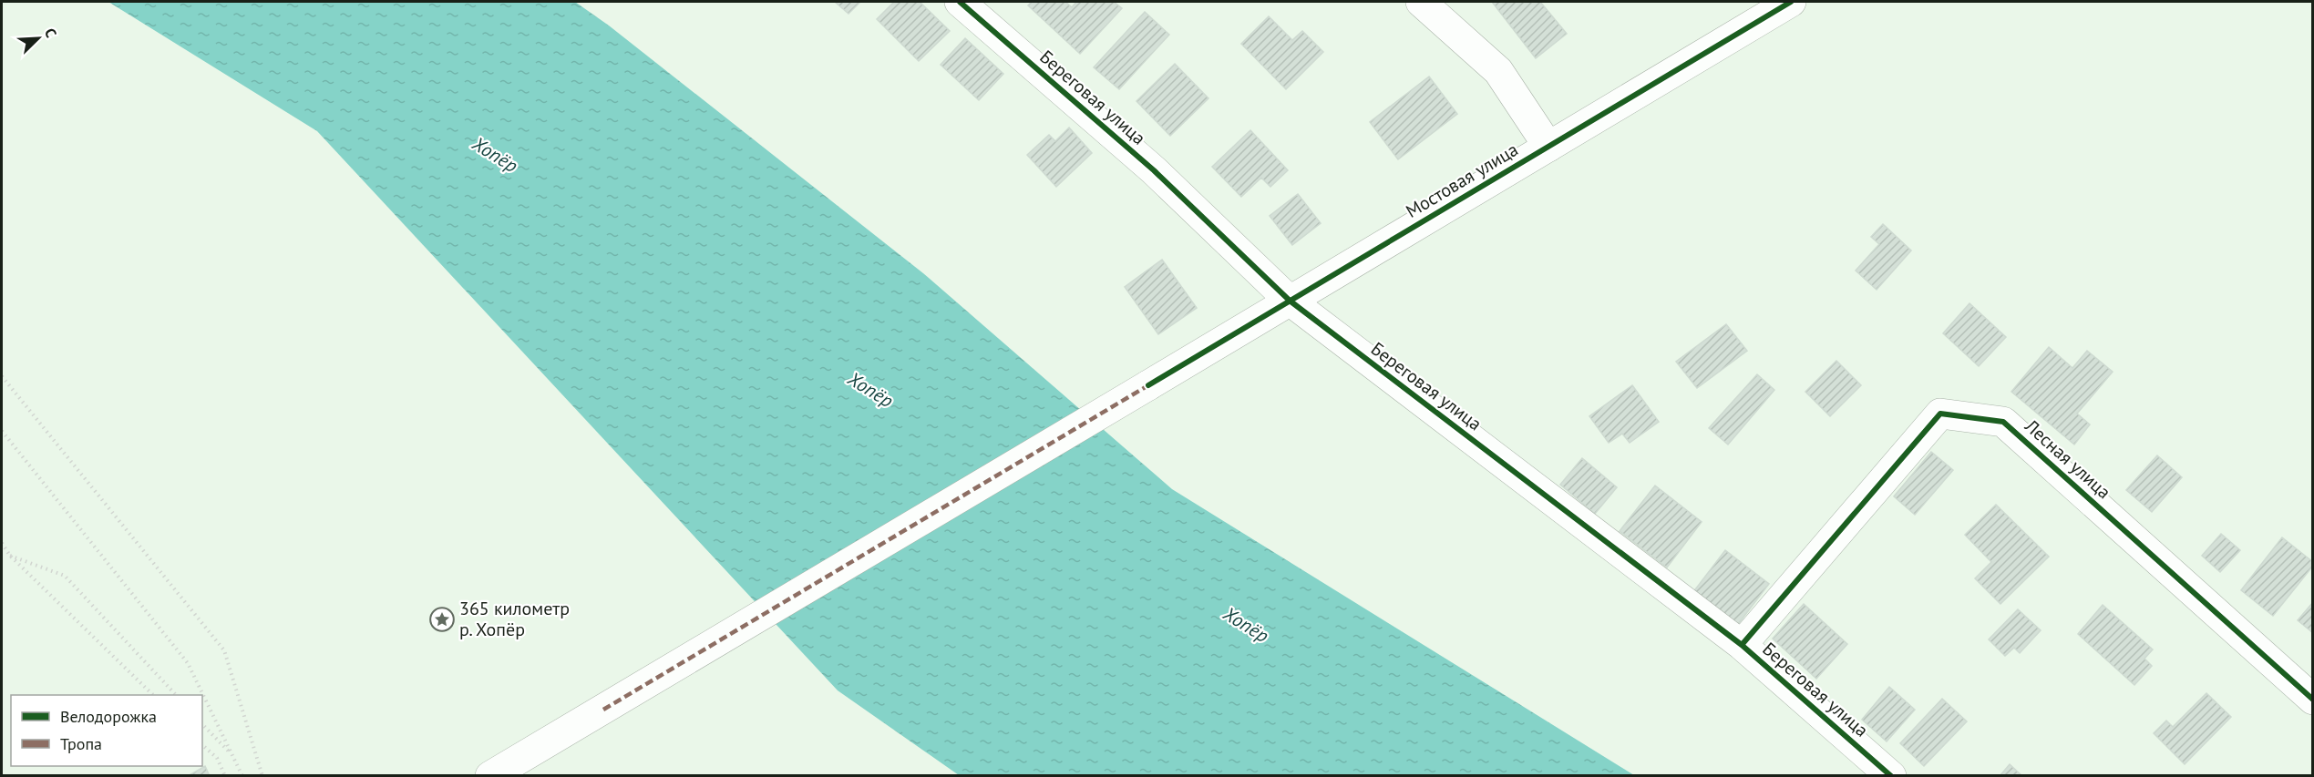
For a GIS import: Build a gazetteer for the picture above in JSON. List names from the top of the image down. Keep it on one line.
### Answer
{"streets":{"street":["Береговая улица","Мостовая улица","Лесная улица"]},"crossings":[["Береговая улица","Мостовая улица"],["Береговая улица","Лесная улица"]],"water":["Хопёр"],"places":{"place":["365 километр р. Хопёр"]},"legend":["Велодорожка","Тропа"],"north":"top right"}
